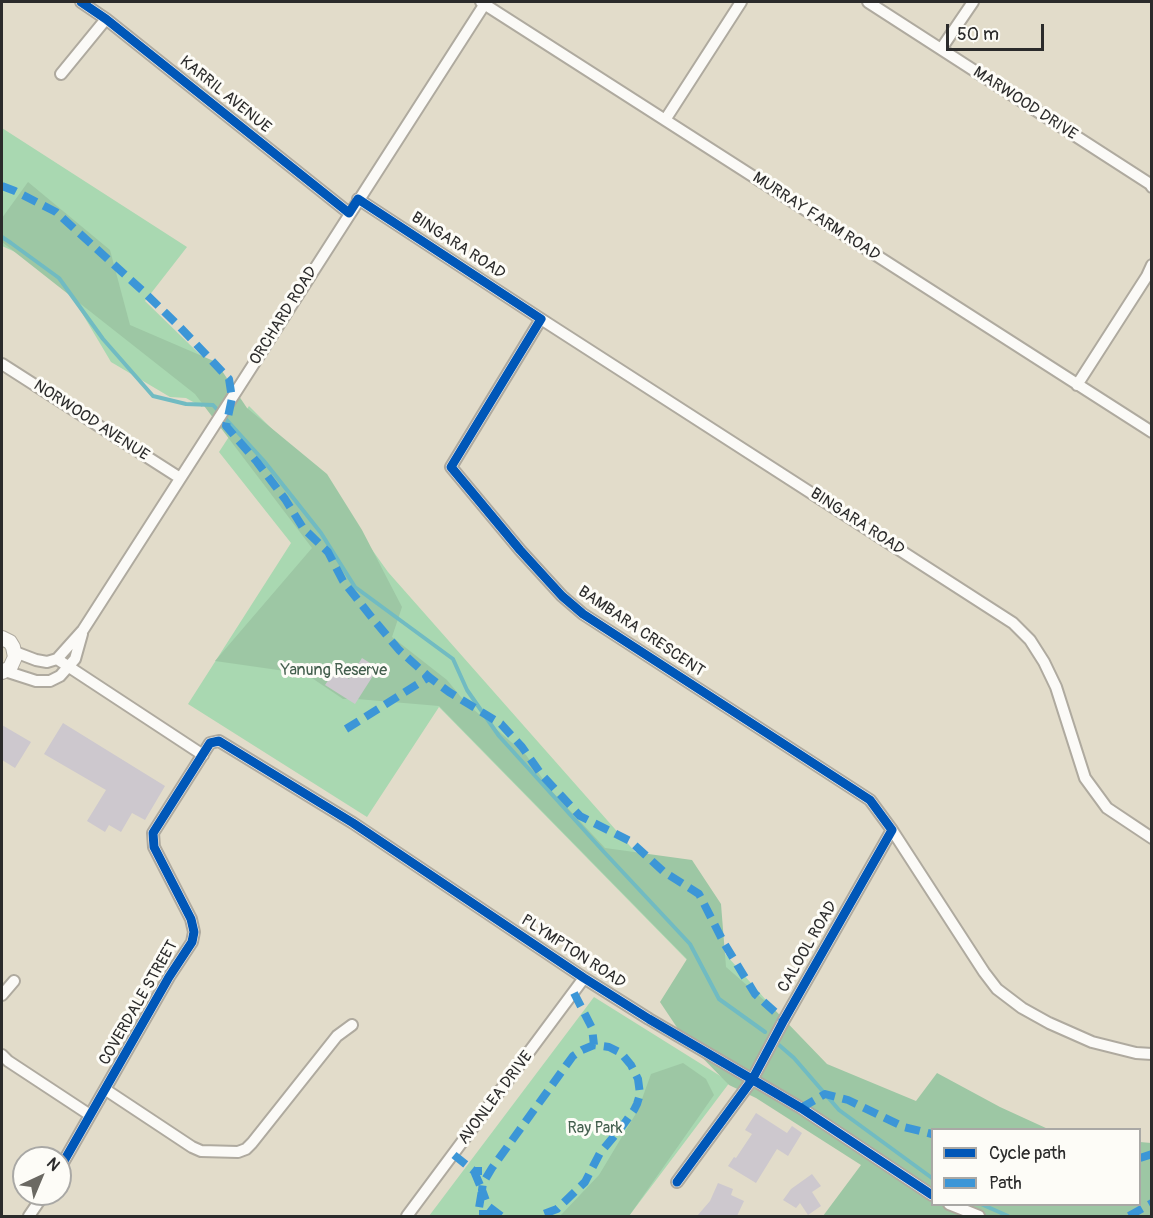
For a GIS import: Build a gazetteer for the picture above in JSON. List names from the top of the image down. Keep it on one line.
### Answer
{"streets":{"street":["KARRIL AVENUE","MARWOOD DRIVE","MURRAY FARM ROAD","BINGARA ROAD","ORCHARD ROAD","NORWOOD AVENUE","BAMBARA CRESCENT","CALOOL ROAD","PLYMPTON ROAD","COVERDALE STREET","AVONLEA DRIVE"]},"crossings":[["KARRIL AVENUE","ORCHARD ROAD"],["MURRAY FARM ROAD","ORCHARD ROAD"],["BINGARA ROAD","ORCHARD ROAD"],["BINGARA ROAD","BAMBARA CRESCENT"],["ORCHARD ROAD","NORWOOD AVENUE"],["BAMBARA CRESCENT","CALOOL ROAD"],["CALOOL ROAD","PLYMPTON ROAD"],["PLYMPTON ROAD","COVERDALE STREET"],["PLYMPTON ROAD","AVONLEA DRIVE"]],"parks":["Yanung Reserve","Ray Park"],"legend":["Cycle path","Path"],"scale_bar":"50 m","north":"top right"}
